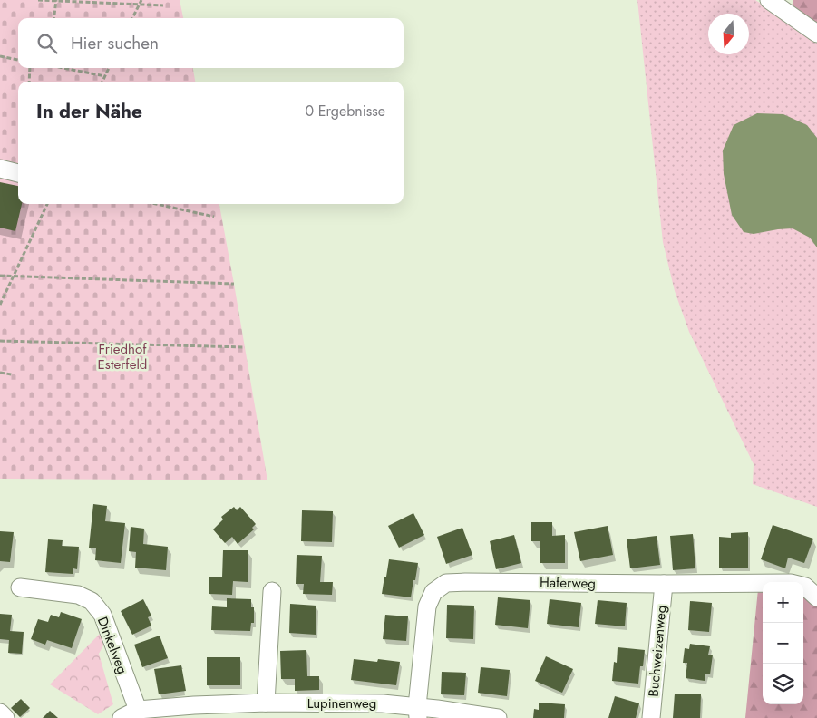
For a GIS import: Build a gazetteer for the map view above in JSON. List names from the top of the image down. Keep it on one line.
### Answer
{"streets":{"street":["Haferweg","Dinkelweg","Buchweizenweg","Lupinenweg"]},"crossings":[["Haferweg","Buchweizenweg"],["Haferweg","Lupinenweg"],["Dinkelweg","Lupinenweg"]],"parks":["Friedhof Esterfeld"],"north":"bottom","page":{"search":"Hier suchen","heading":["In der Nähe","0 Ergebnisse"],"map_buttons":["+","−"]}}
